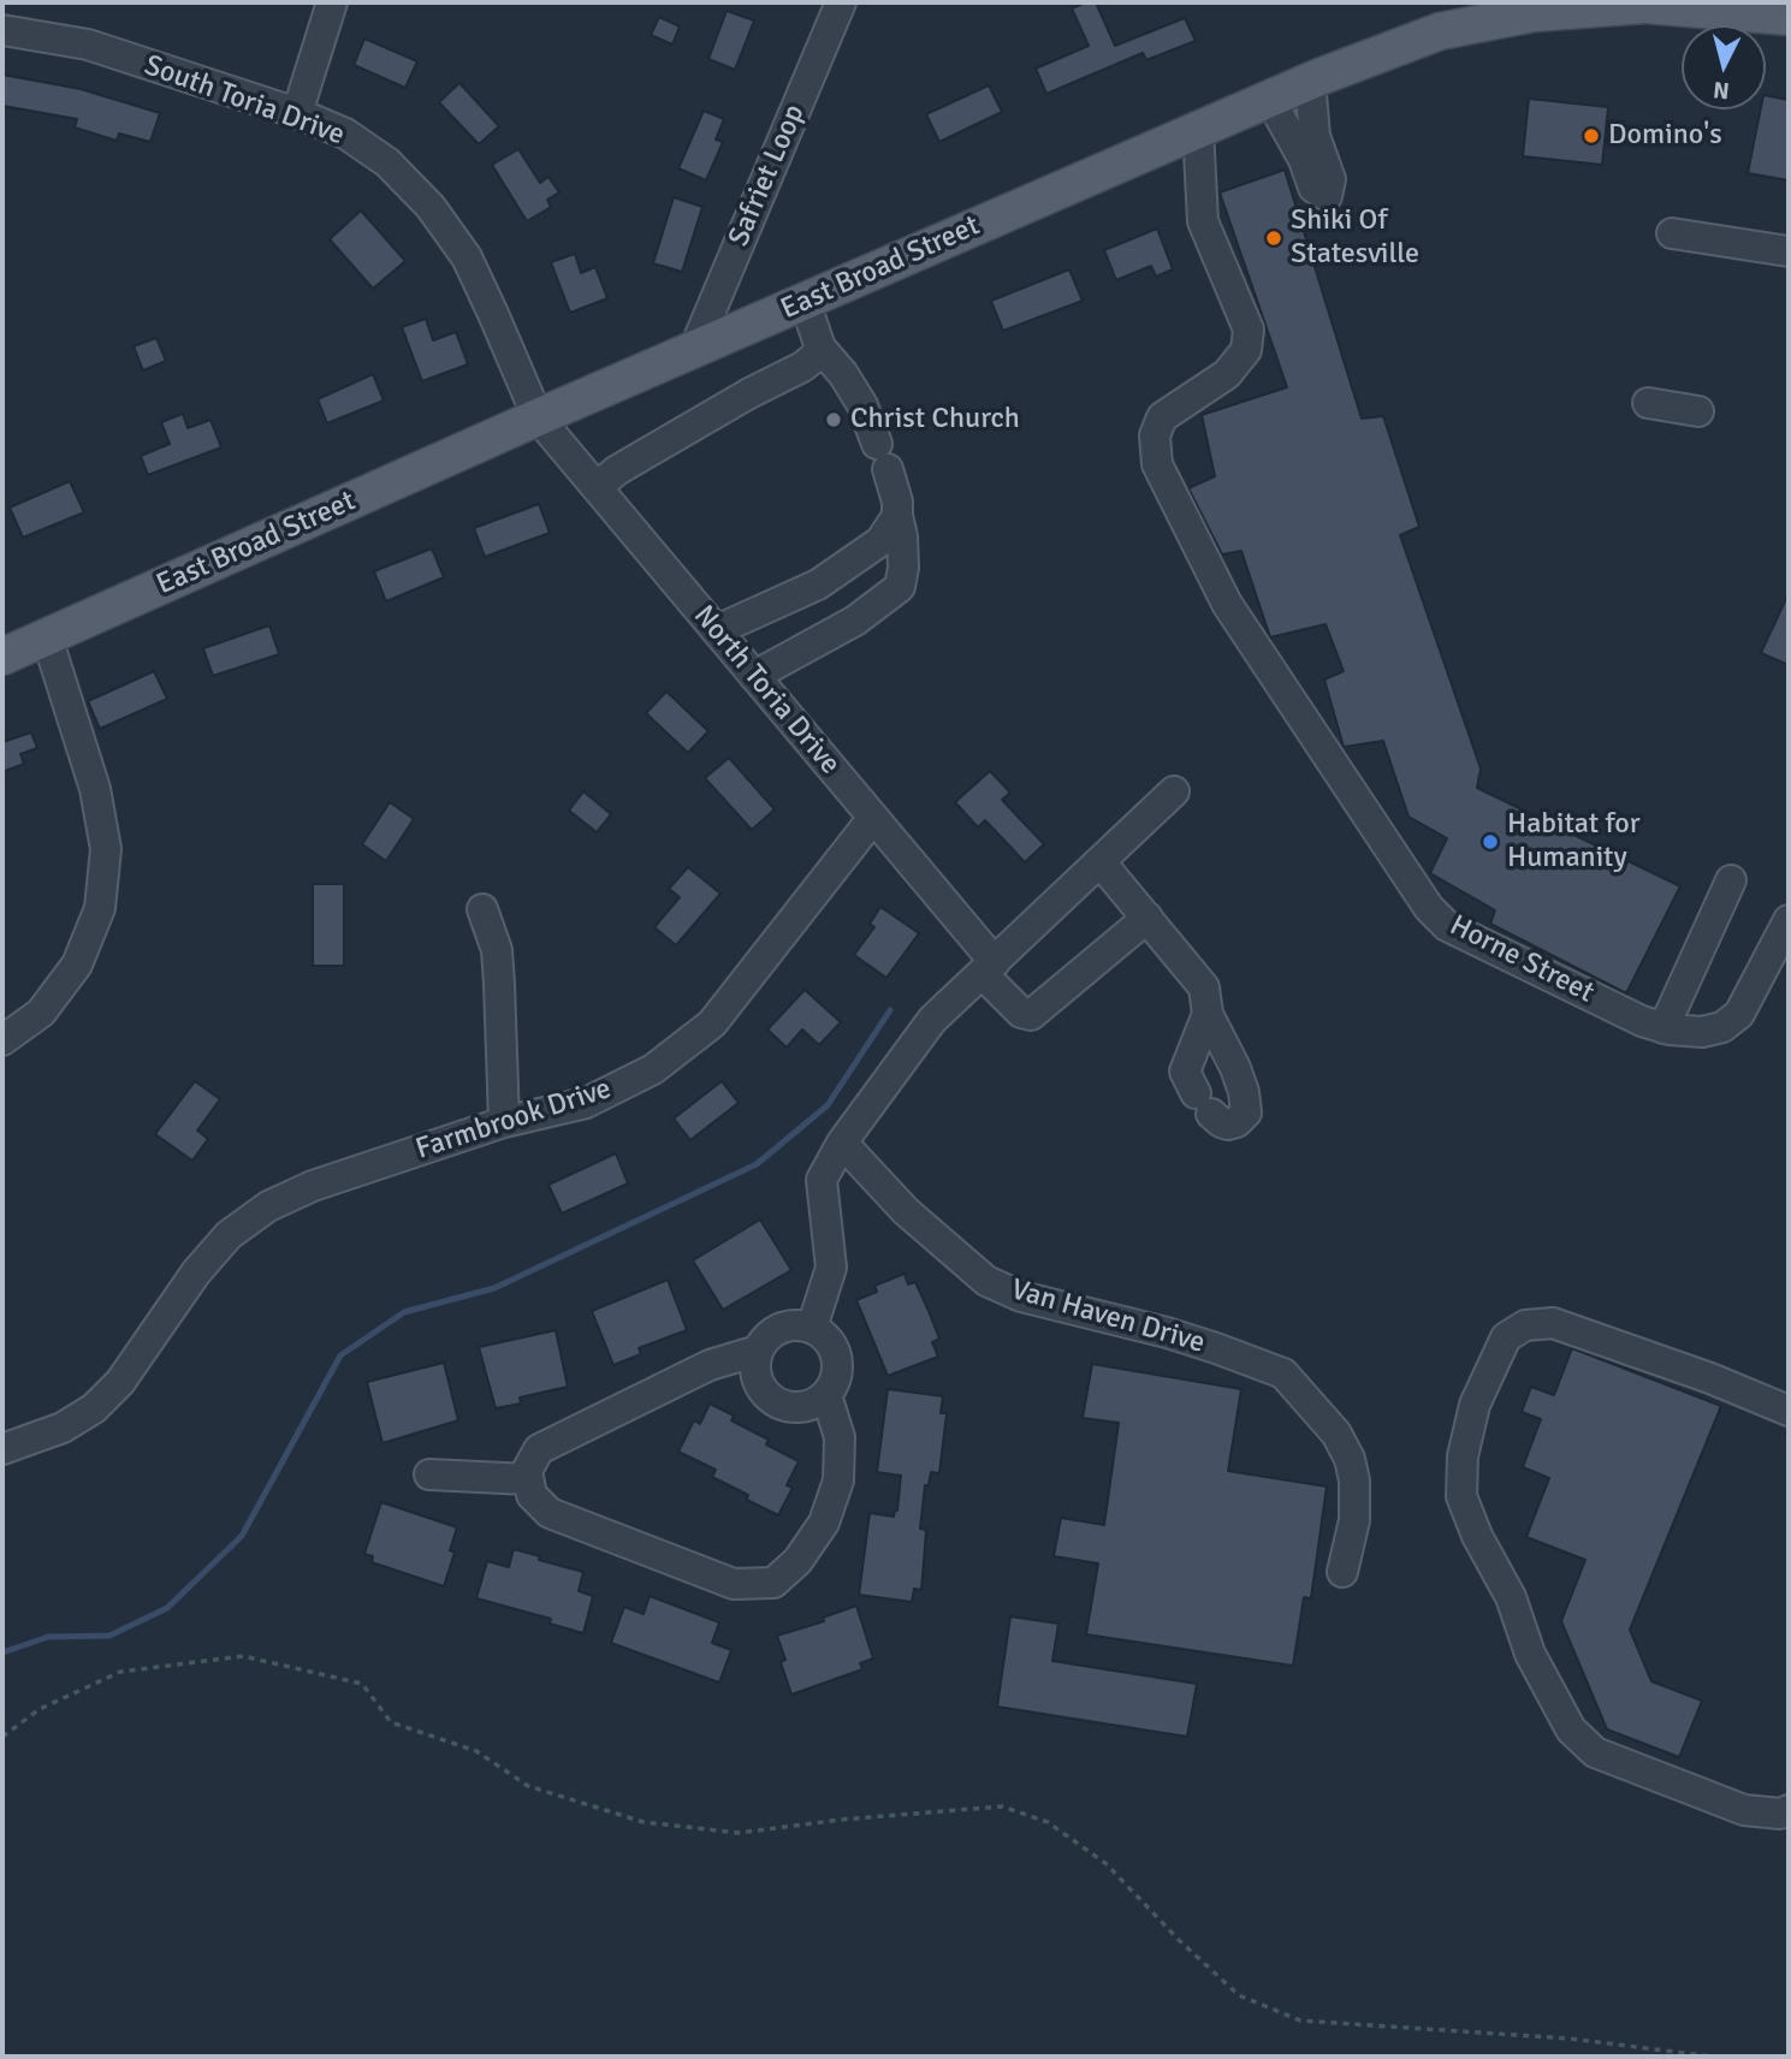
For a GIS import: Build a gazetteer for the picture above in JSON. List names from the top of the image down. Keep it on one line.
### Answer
{"streets":{"main road":["East Broad Street"],"street":["South Toria Drive","Safriet Loop","North Toria Drive","Horne Street","Farmbrook Drive","Van Haven Drive"]},"crossings":[["South Toria Drive","East Broad Street"],["South Toria Drive","North Toria Drive"],["Safriet Loop","East Broad Street"],["East Broad Street","North Toria Drive"],["East Broad Street","Horne Street"],["North Toria Drive","Farmbrook Drive"]],"places":["Domino's","Shiki Of Statesville","Christ Church","Habitat for Humanity"],"north":"bottom"}
